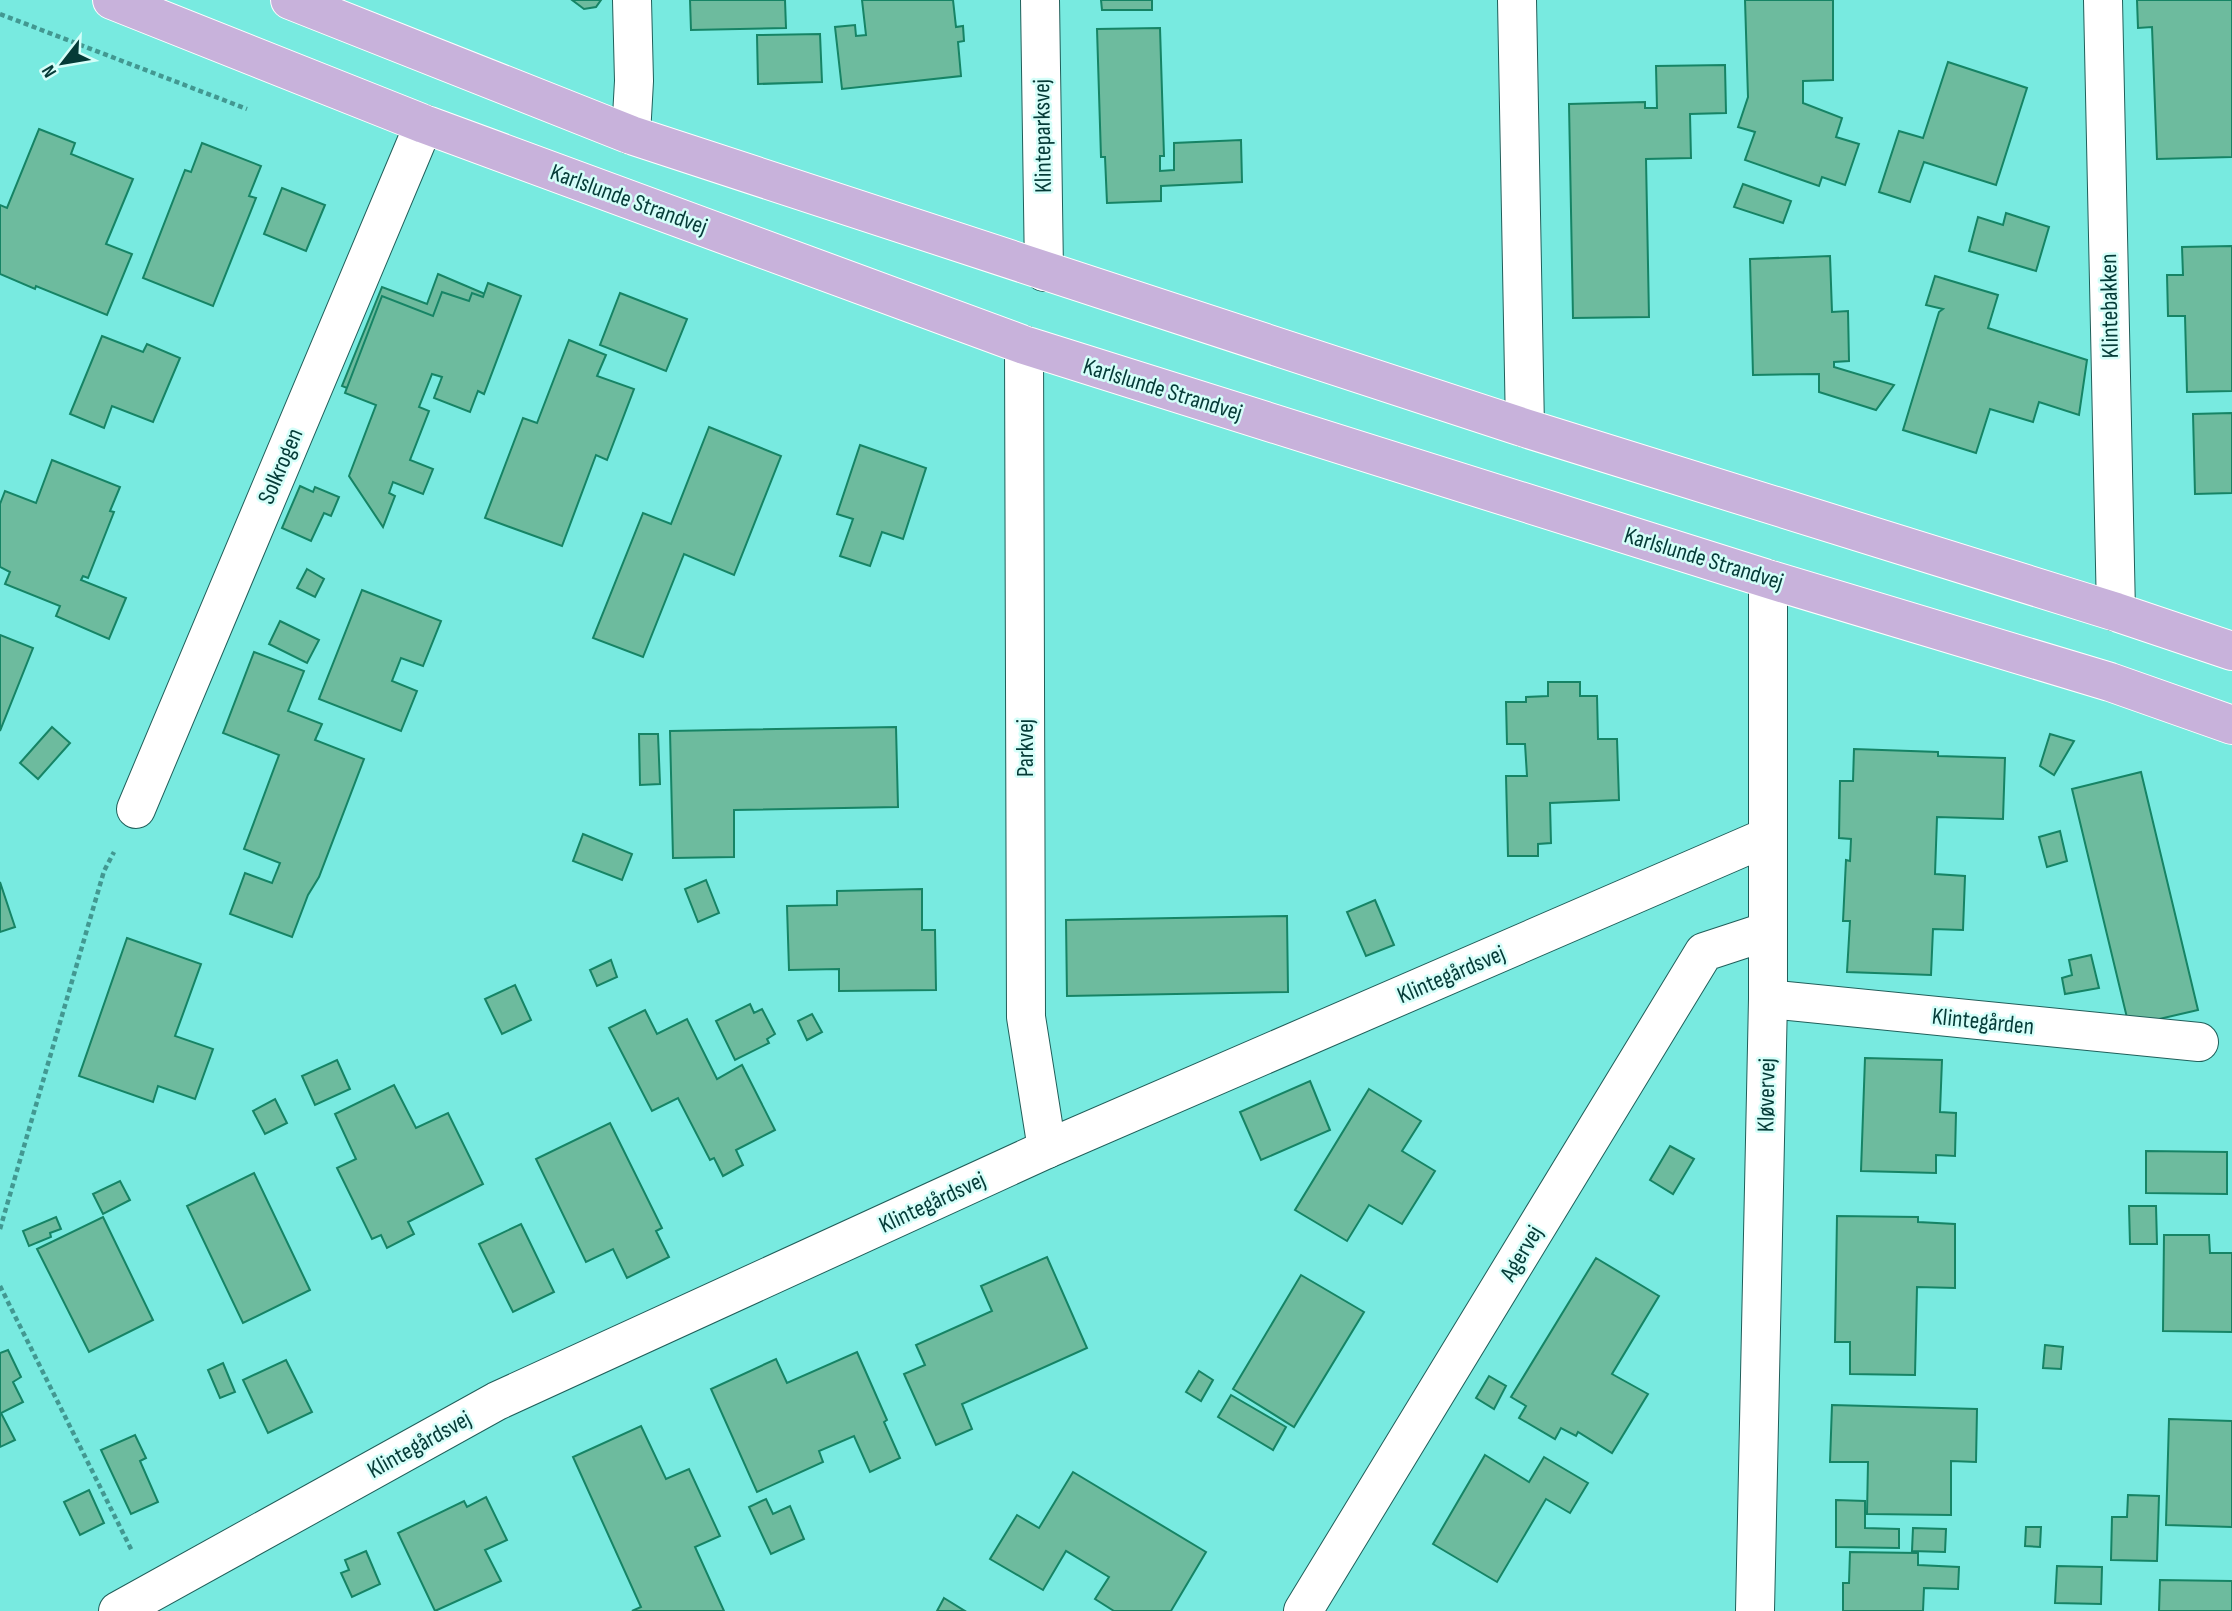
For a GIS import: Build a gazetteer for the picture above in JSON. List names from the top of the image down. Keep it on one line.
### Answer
{"streets":{"main road":["Karlslunde Strandvej"],"street":["Klinteparksvej","Klintebakken","Solkrogen","Parkvej","Klintegårdsvej","Klintegården","Kløvervej","Agervej"]},"crossings":[["Karlslunde Strandvej","Solkrogen"],["Karlslunde Strandvej","Parkvej"],["Karlslunde Strandvej","Kløvervej"],["Parkvej","Klintegårdsvej"],["Klintegårdsvej","Kløvervej"],["Klintegården","Kløvervej"],["Kløvervej","Agervej"]],"north":"bottom left"}
